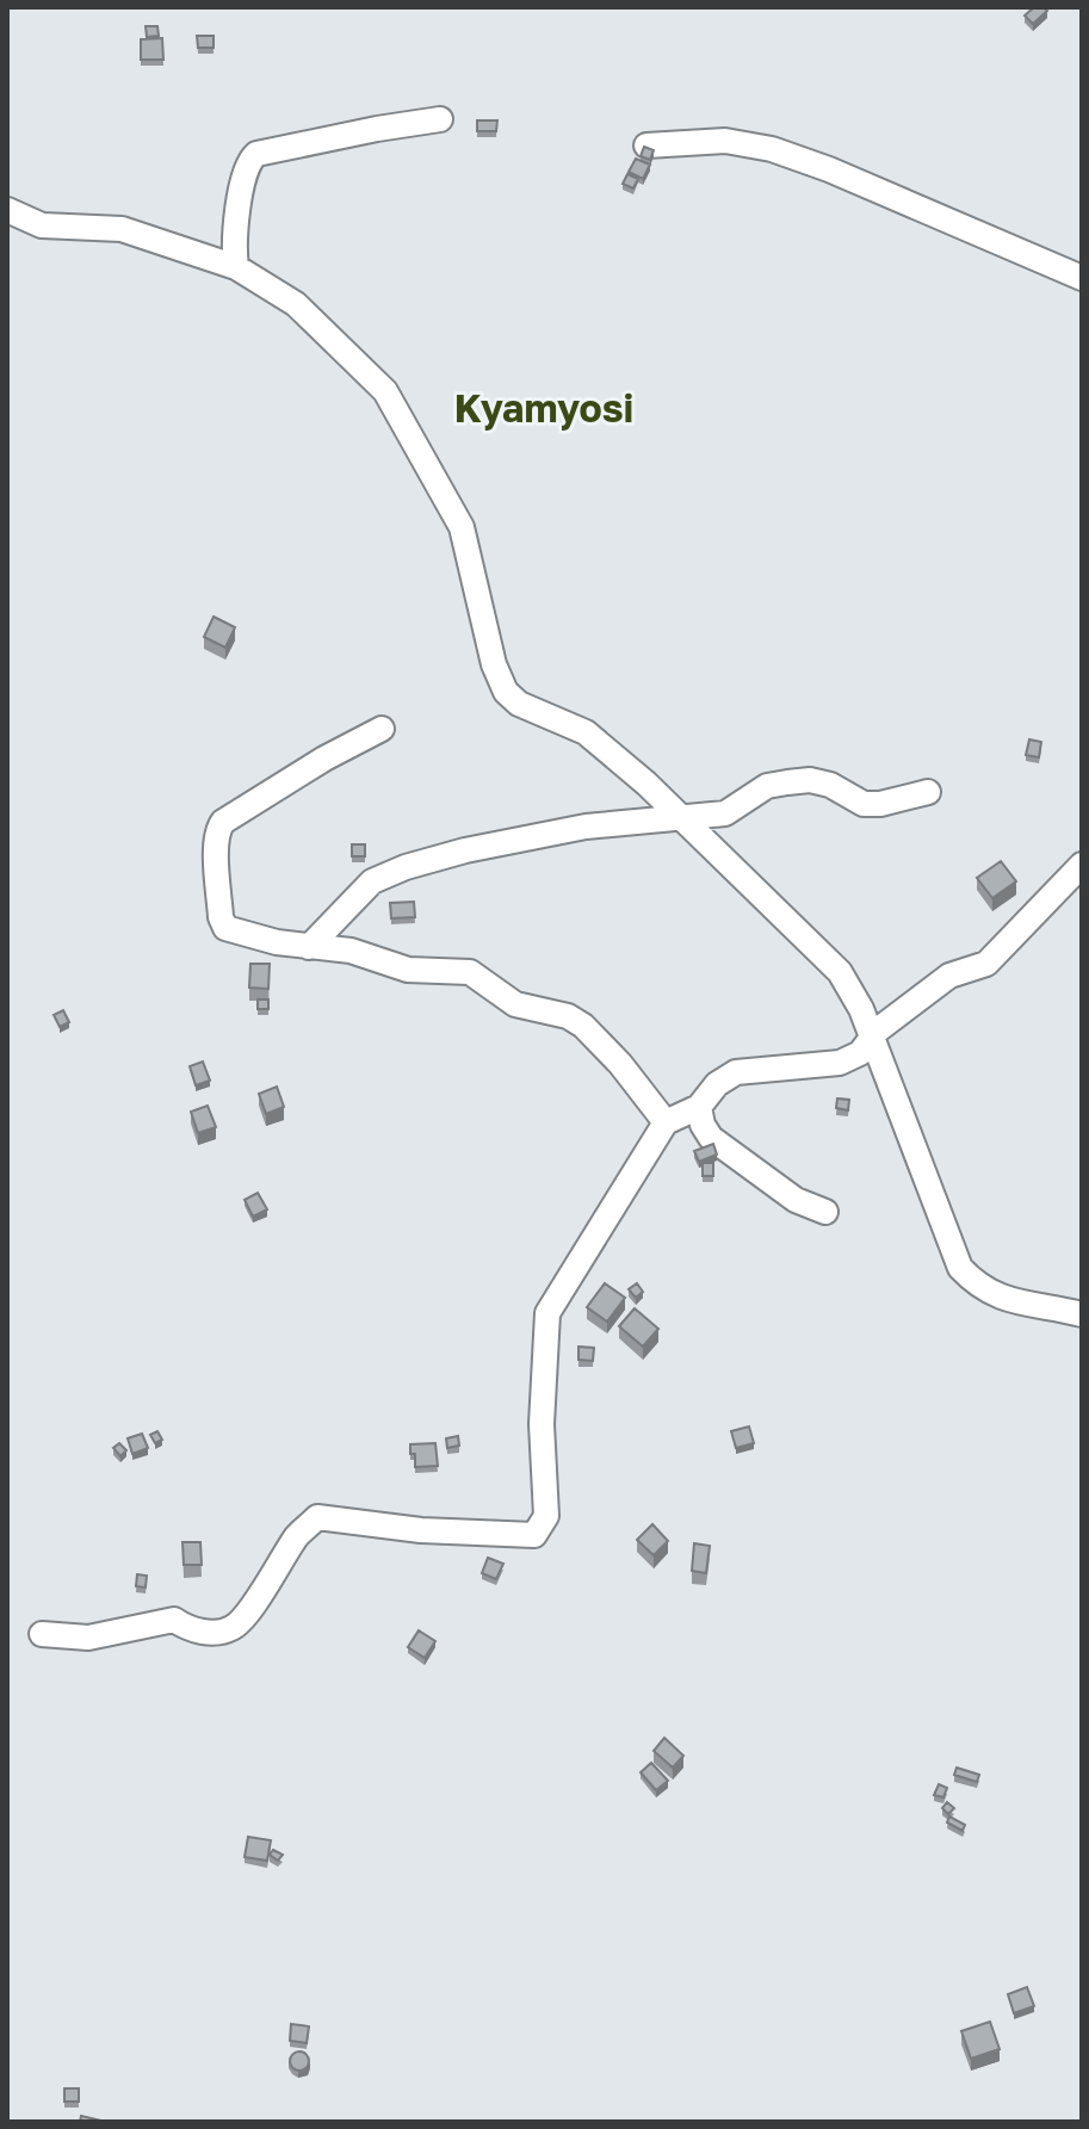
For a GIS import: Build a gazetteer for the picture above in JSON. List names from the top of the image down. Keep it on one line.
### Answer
{"districts":["Kyamyosi"]}
